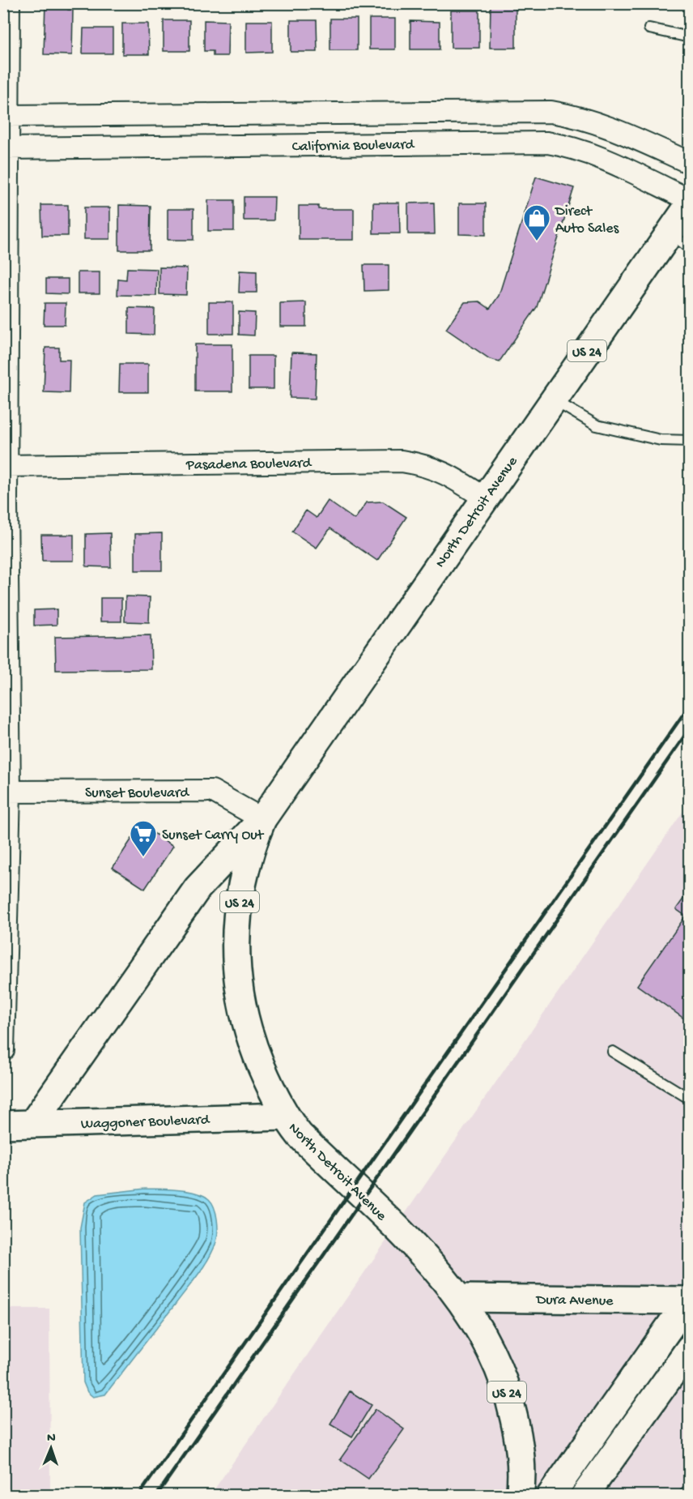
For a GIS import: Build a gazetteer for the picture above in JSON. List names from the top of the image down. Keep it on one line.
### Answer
{"streets":{"main road":["US 24","North Detroit Avenue","Waggoner Boulevard","Dura Avenue"],"street":["California Boulevard","Pasadena Boulevard","Sunset Boulevard"]},"crossings":[["Pasadena Boulevard","North Detroit Avenue"],["North Detroit Avenue","Sunset Boulevard"],["North Detroit Avenue","Waggoner Boulevard"],["North Detroit Avenue","Dura Avenue"]],"places":{"shop":["Direct Auto Sales"],"supermarket":["Sunset Carry Out"]},"north":"top"}
